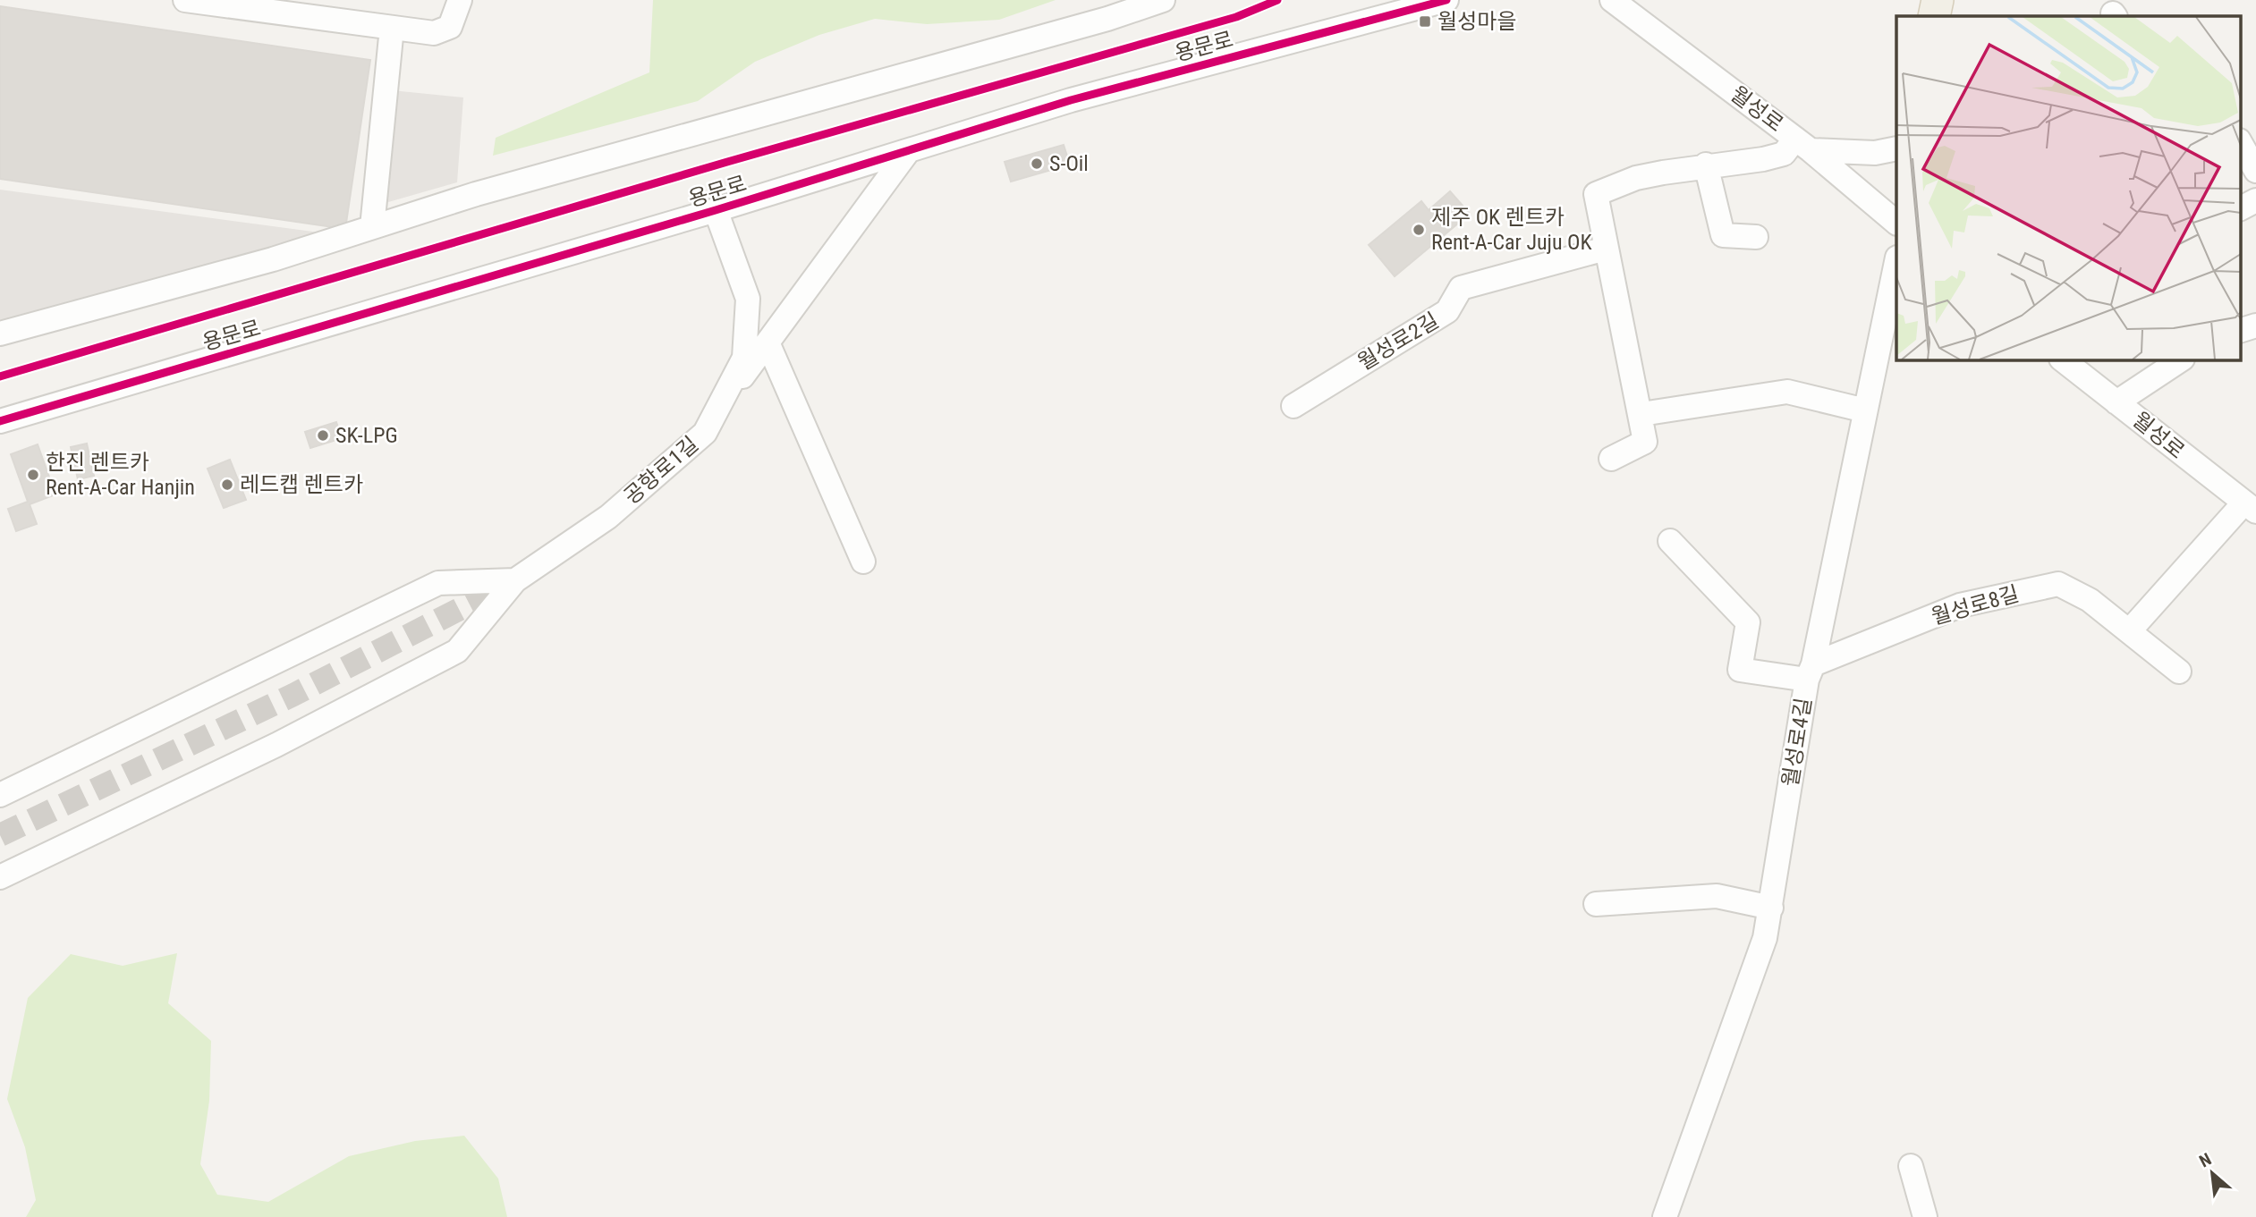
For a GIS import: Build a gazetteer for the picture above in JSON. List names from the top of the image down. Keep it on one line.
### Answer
{"streets":{"street":["용문로","월성로","월성로2길","공항로1길","월성로8길","월성로4길"]},"crossings":[["용문로","공항로1길"],["월성로8길","월성로4길"]],"places":{"transit":["월성마을"],"other":["S-Oil","제주 OK 렌트카 Rent-A-Car Juju OK","SK-LPG","한진 렌트카 Rent-A-Car Hanjin","레드캡 렌트카"]},"north":"top left"}
